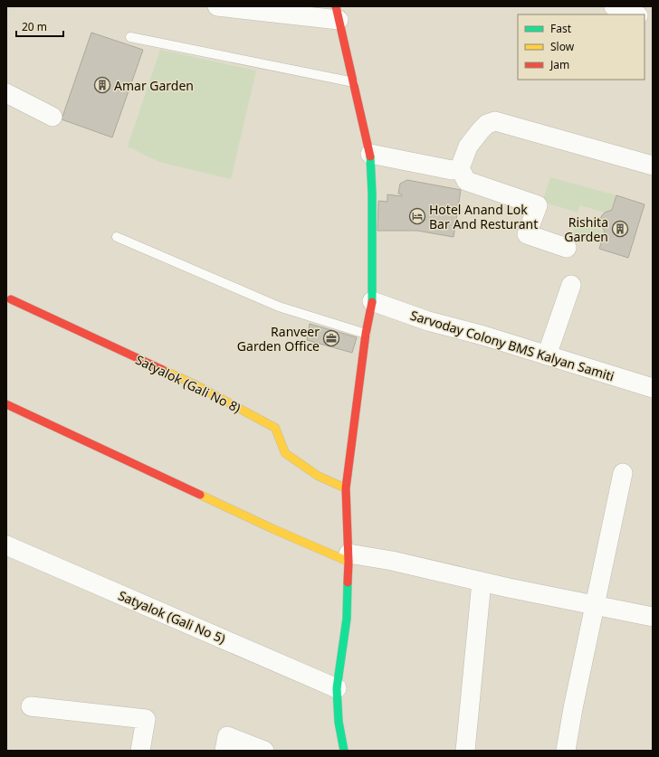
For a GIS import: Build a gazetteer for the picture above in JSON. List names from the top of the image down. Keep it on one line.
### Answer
{"streets":{"street":["Sarvoday Colony BMS Kalyan Samiti","Satyalok (Gali No 8)","Satyalok (Gali No 5)"]},"places":{"building":["Amar Garden","Rishita Garden"],"hotel":["Hotel Anand Lok Bar And Resturant"],"office":["Ranveer Garden Office"]},"legend":["Fast","Slow","Jam"],"scale_bar":"20 m"}
